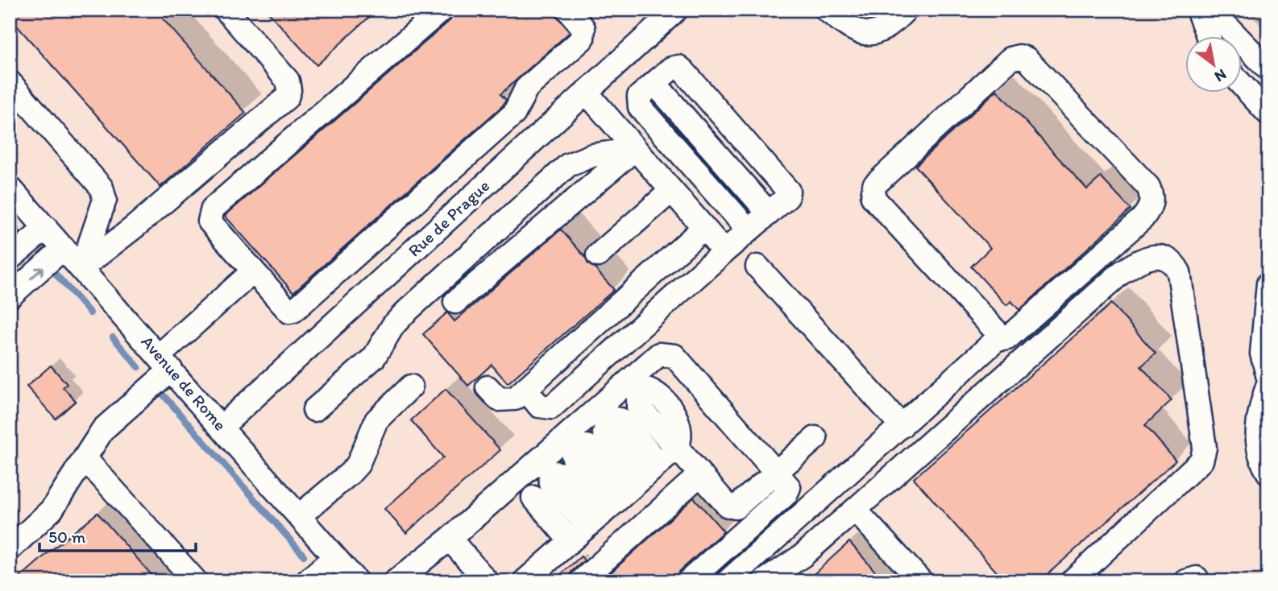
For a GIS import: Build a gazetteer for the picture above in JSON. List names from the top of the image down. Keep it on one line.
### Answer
{"streets":{"street":["Rue de Prague","Avenue de Rome"]},"crossings":[["Rue de Prague","Avenue de Rome"]],"scale_bar":"50 m","north":"bottom right"}
